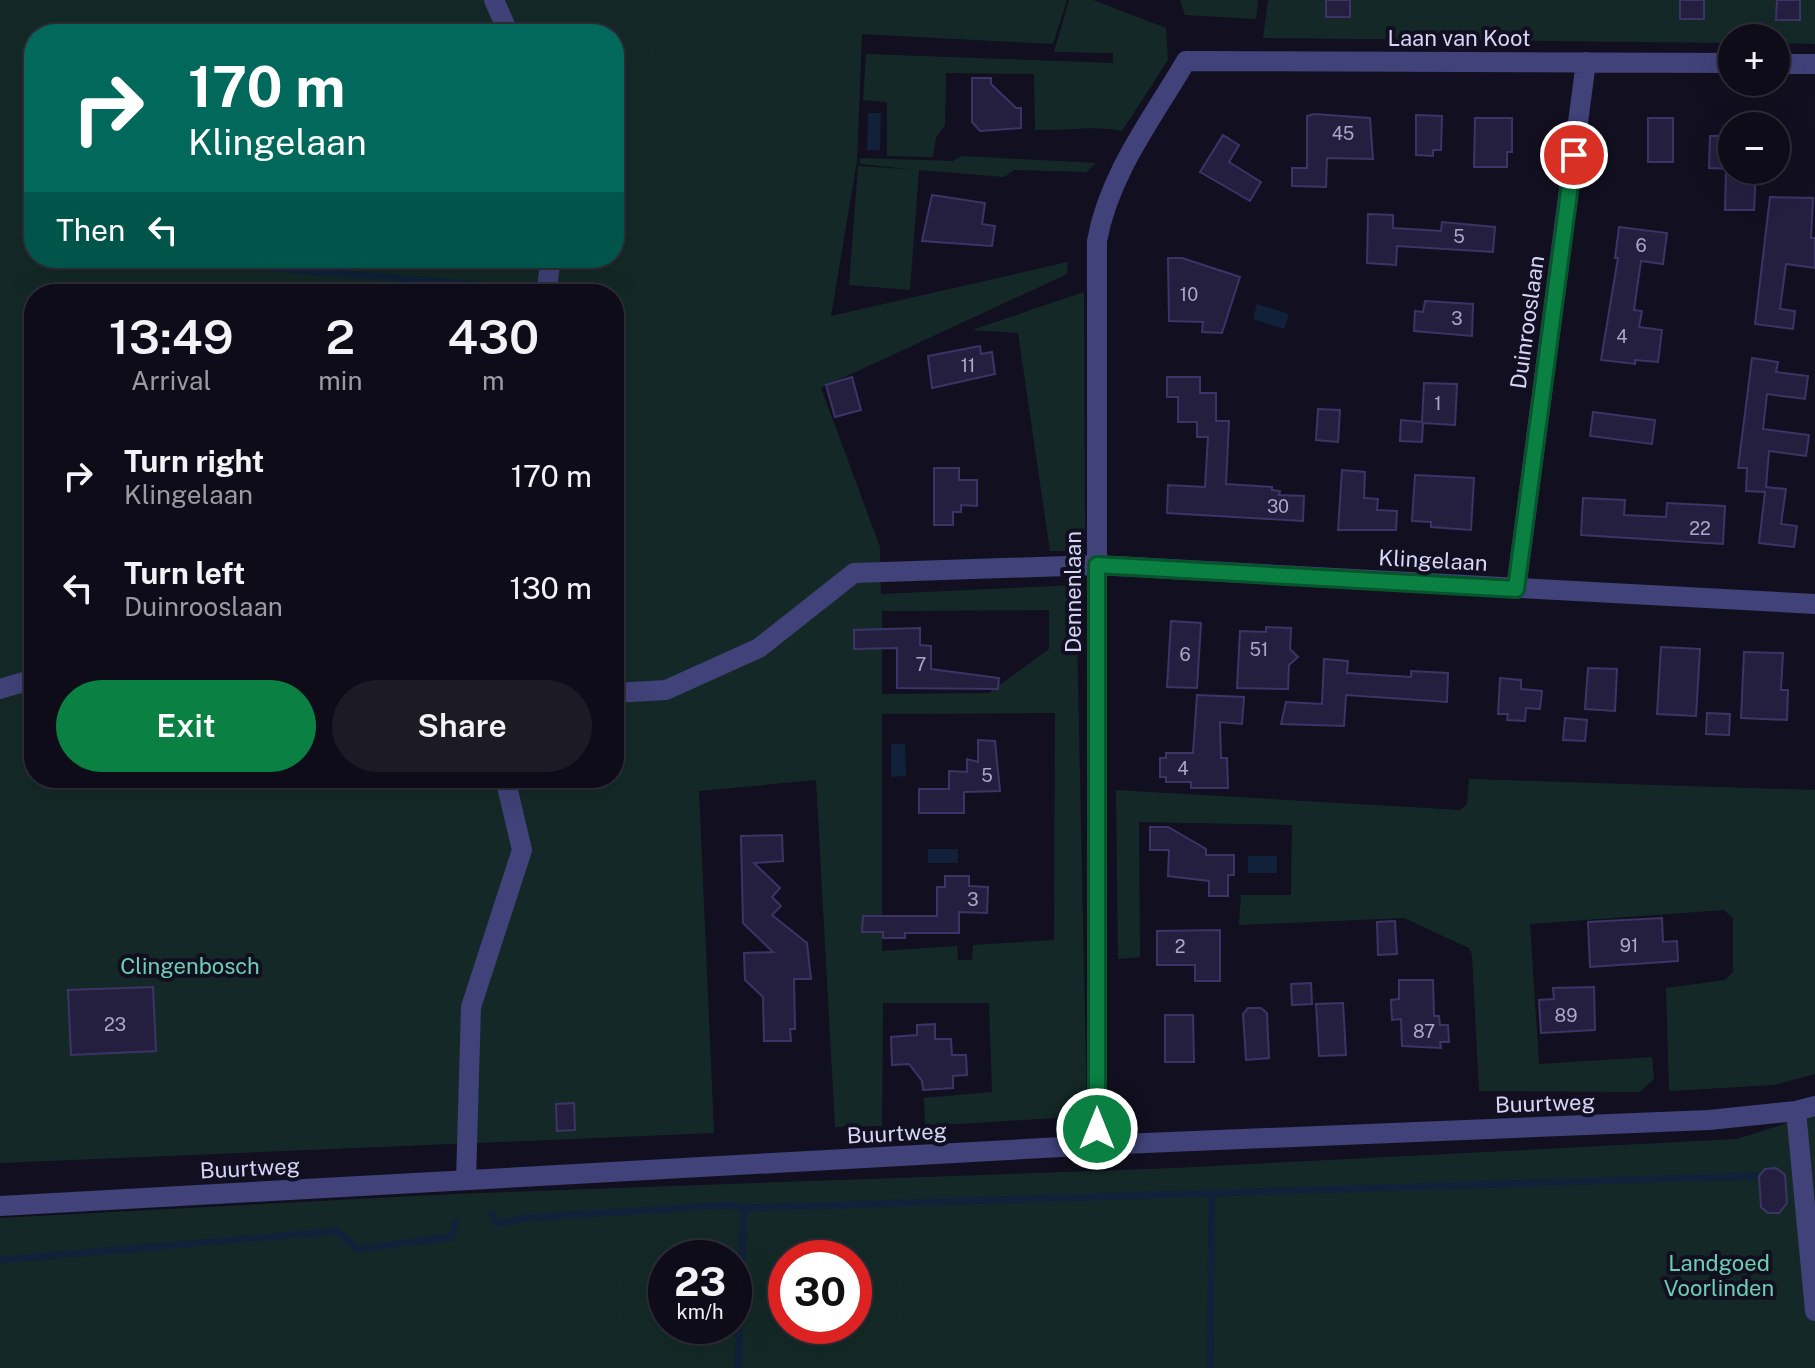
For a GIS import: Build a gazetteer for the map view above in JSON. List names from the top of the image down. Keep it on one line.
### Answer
{"streets":{"street":["Laan van Koot","Duinrooslaan","Klingelaan","Dennenlaan","Buurtweg"]},"crossings":[["Laan van Koot","Duinrooslaan"],["Laan van Koot","Dennenlaan"],["Duinrooslaan","Klingelaan"],["Klingelaan","Dennenlaan"],["Dennenlaan","Buurtweg"]],"parks":["Clingenbosch","Landgoed Voorlinden"],"house_numbers":["45","5","6","10","3","4","11","1","30","22","51","6","7","4","5","3","91","2","89","23","87"],"page":{"map_buttons":["+","−"],"turn":["170 m","Klingelaan"],"then":"Then","eta":["13:49","Arrival","2","min","430","m"],"list":[{"name":"Turn right","note":"Klingelaan","value":"170 m"},{"name":"Turn left","note":"Duinrooslaan","value":"130 m"}],"buttons":["Exit","Share"],"speed":"23 km/h","limit":"30"}}
